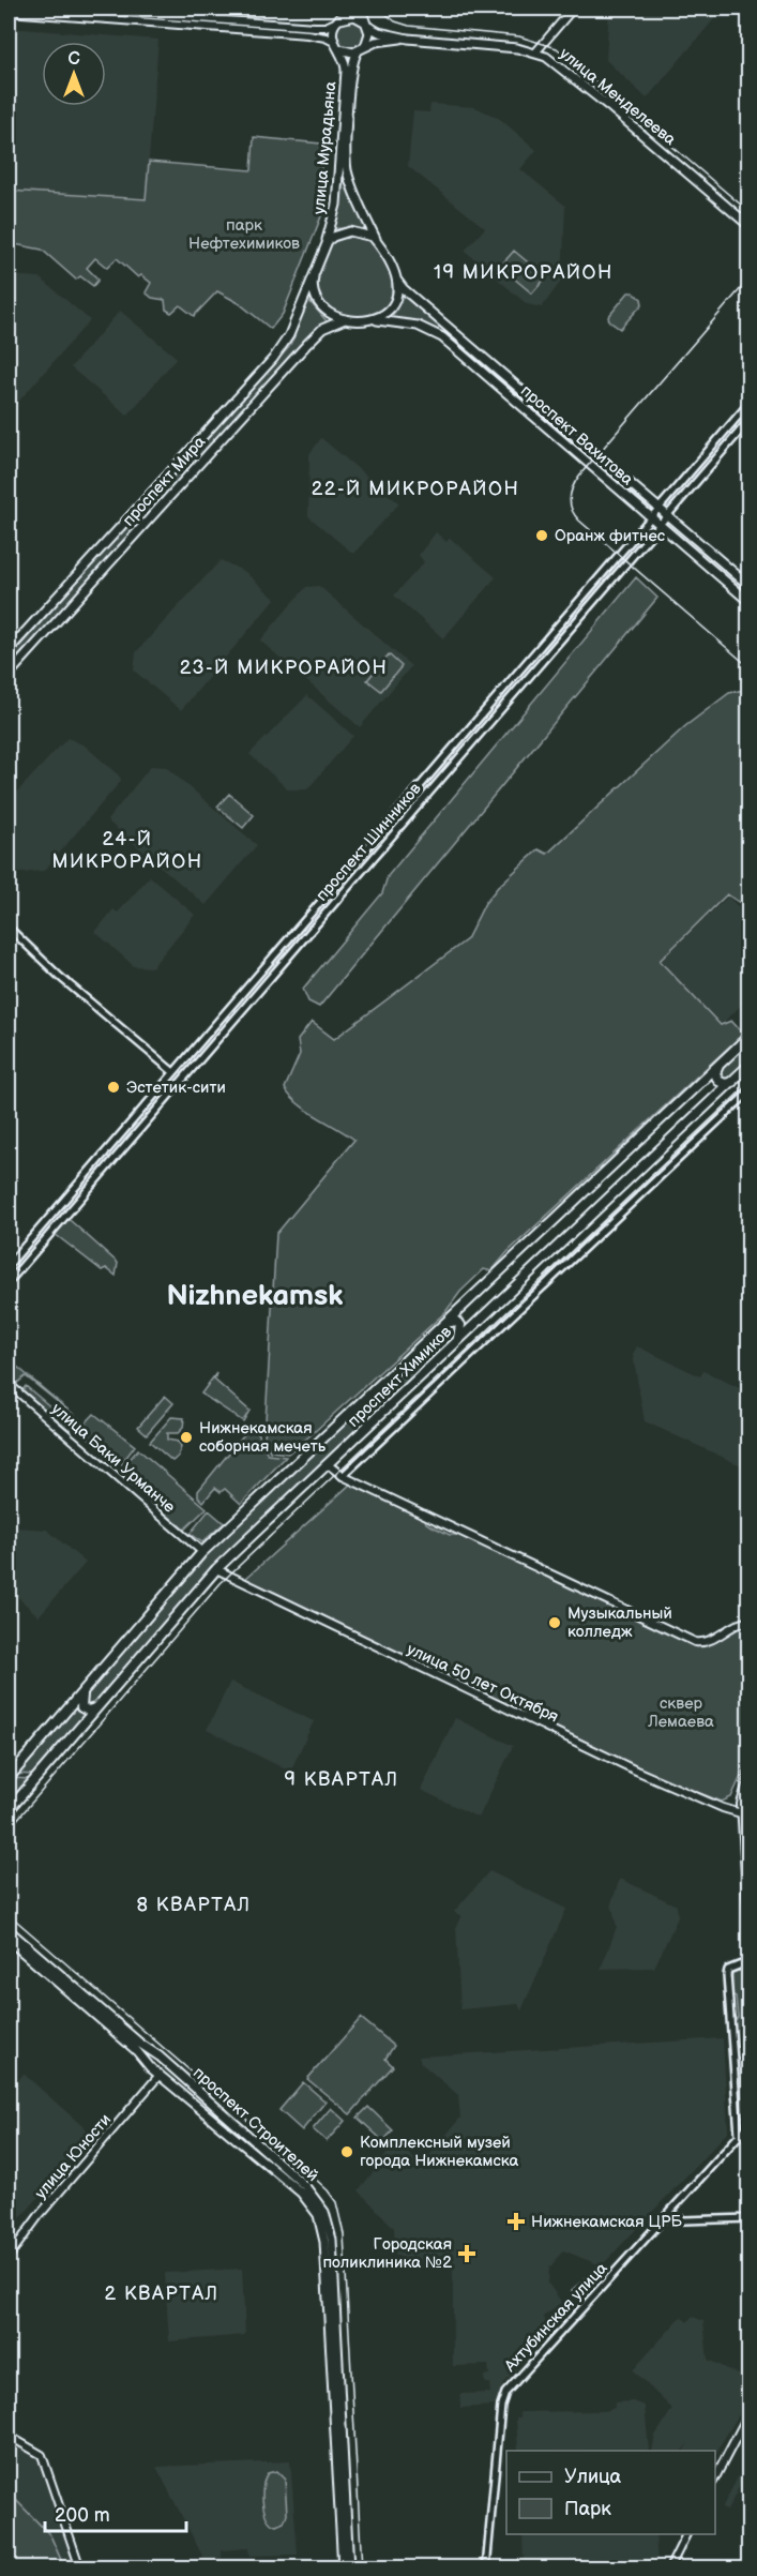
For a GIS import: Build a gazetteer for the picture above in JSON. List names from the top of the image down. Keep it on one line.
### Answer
{"streets":{"main road":["улица Менделеева","улица Мурадьяна","проспект Вахитова","проспект Мира","проспект Химиков","проспект Строителей"],"street":["проспект Шинников","улица Баки Урманче","улица 50 лет Октября","улица Юности","Ахтубинская улица"]},"crossings":[["улица Менделеева","улица Мурадьяна"],["улица Мурадьяна","проспект Вахитова"],["улица Мурадьяна","проспект Мира"],["проспект Вахитова","проспект Мира"],["проспект Вахитова","проспект Шинников"],["проспект Химиков","улица Баки Урманче"],["проспект Химиков","улица 50 лет Октября"],["проспект Строителей","улица Юности"]],"districts":["19 МИКРОРАЙОН","22-Й МИКРОРАЙОН","23-Й МИКРОРАЙОН","24-Й МИКРОРАЙОН","Nizhnekamsk","9 КВАРТАЛ","8 КВАРТАЛ","2 КВАРТАЛ"],"parks":["парк Нефтехимиков","сквер Лемаева"],"places":{"other":["Оранж фитнес","Эстетик-сити","Нижнекамская соборная мечеть","Музыкальный колледж","Комплексный музей города Нижнекамска"],"health":["Нижнекамская ЦРБ","Городская поликлиника №2"]},"legend":["Улица","Парк"],"scale_bar":"200 m","north":"top"}
